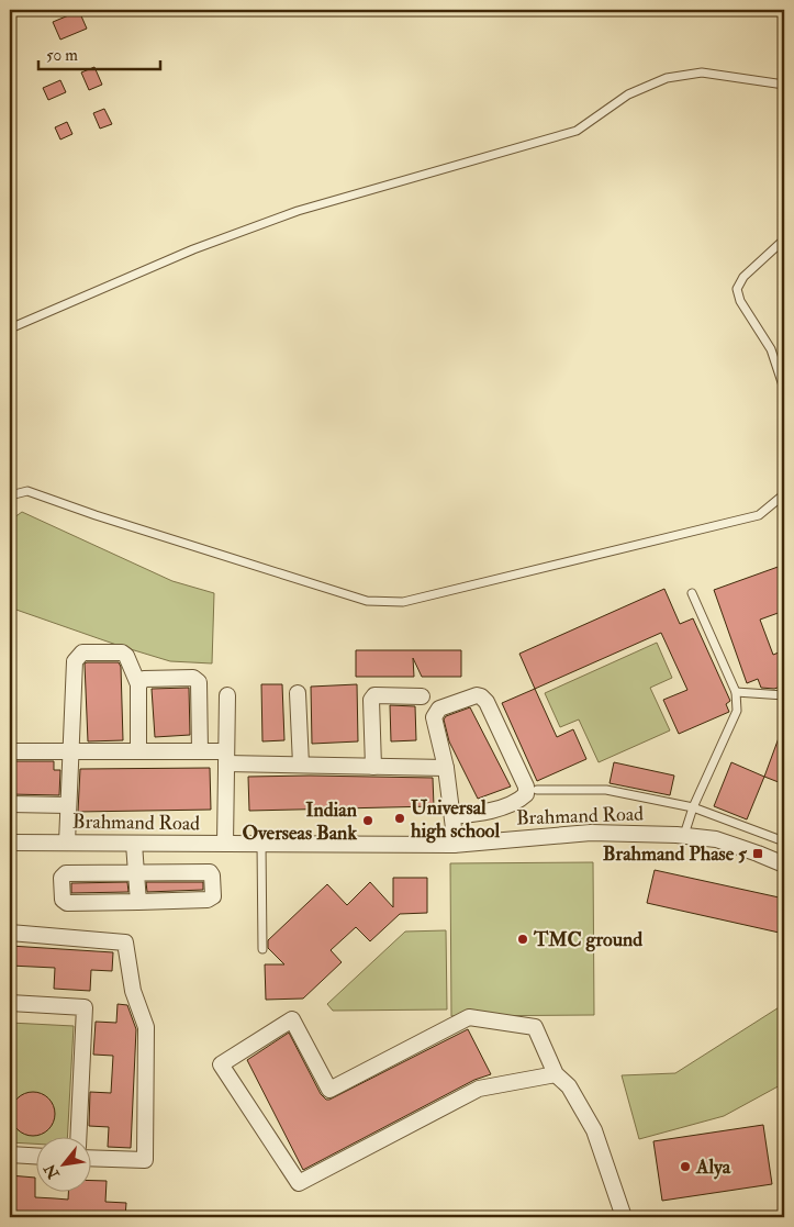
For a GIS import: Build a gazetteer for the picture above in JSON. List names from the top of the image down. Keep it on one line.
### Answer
{"streets":{"street":["Brahmand Road"]},"places":{"other":["Universal high school","Indian Overseas Bank","TMC ground","Alya"],"transit":["Brahmand Phase 5"]},"scale_bar":"50 m","north":"bottom left"}
